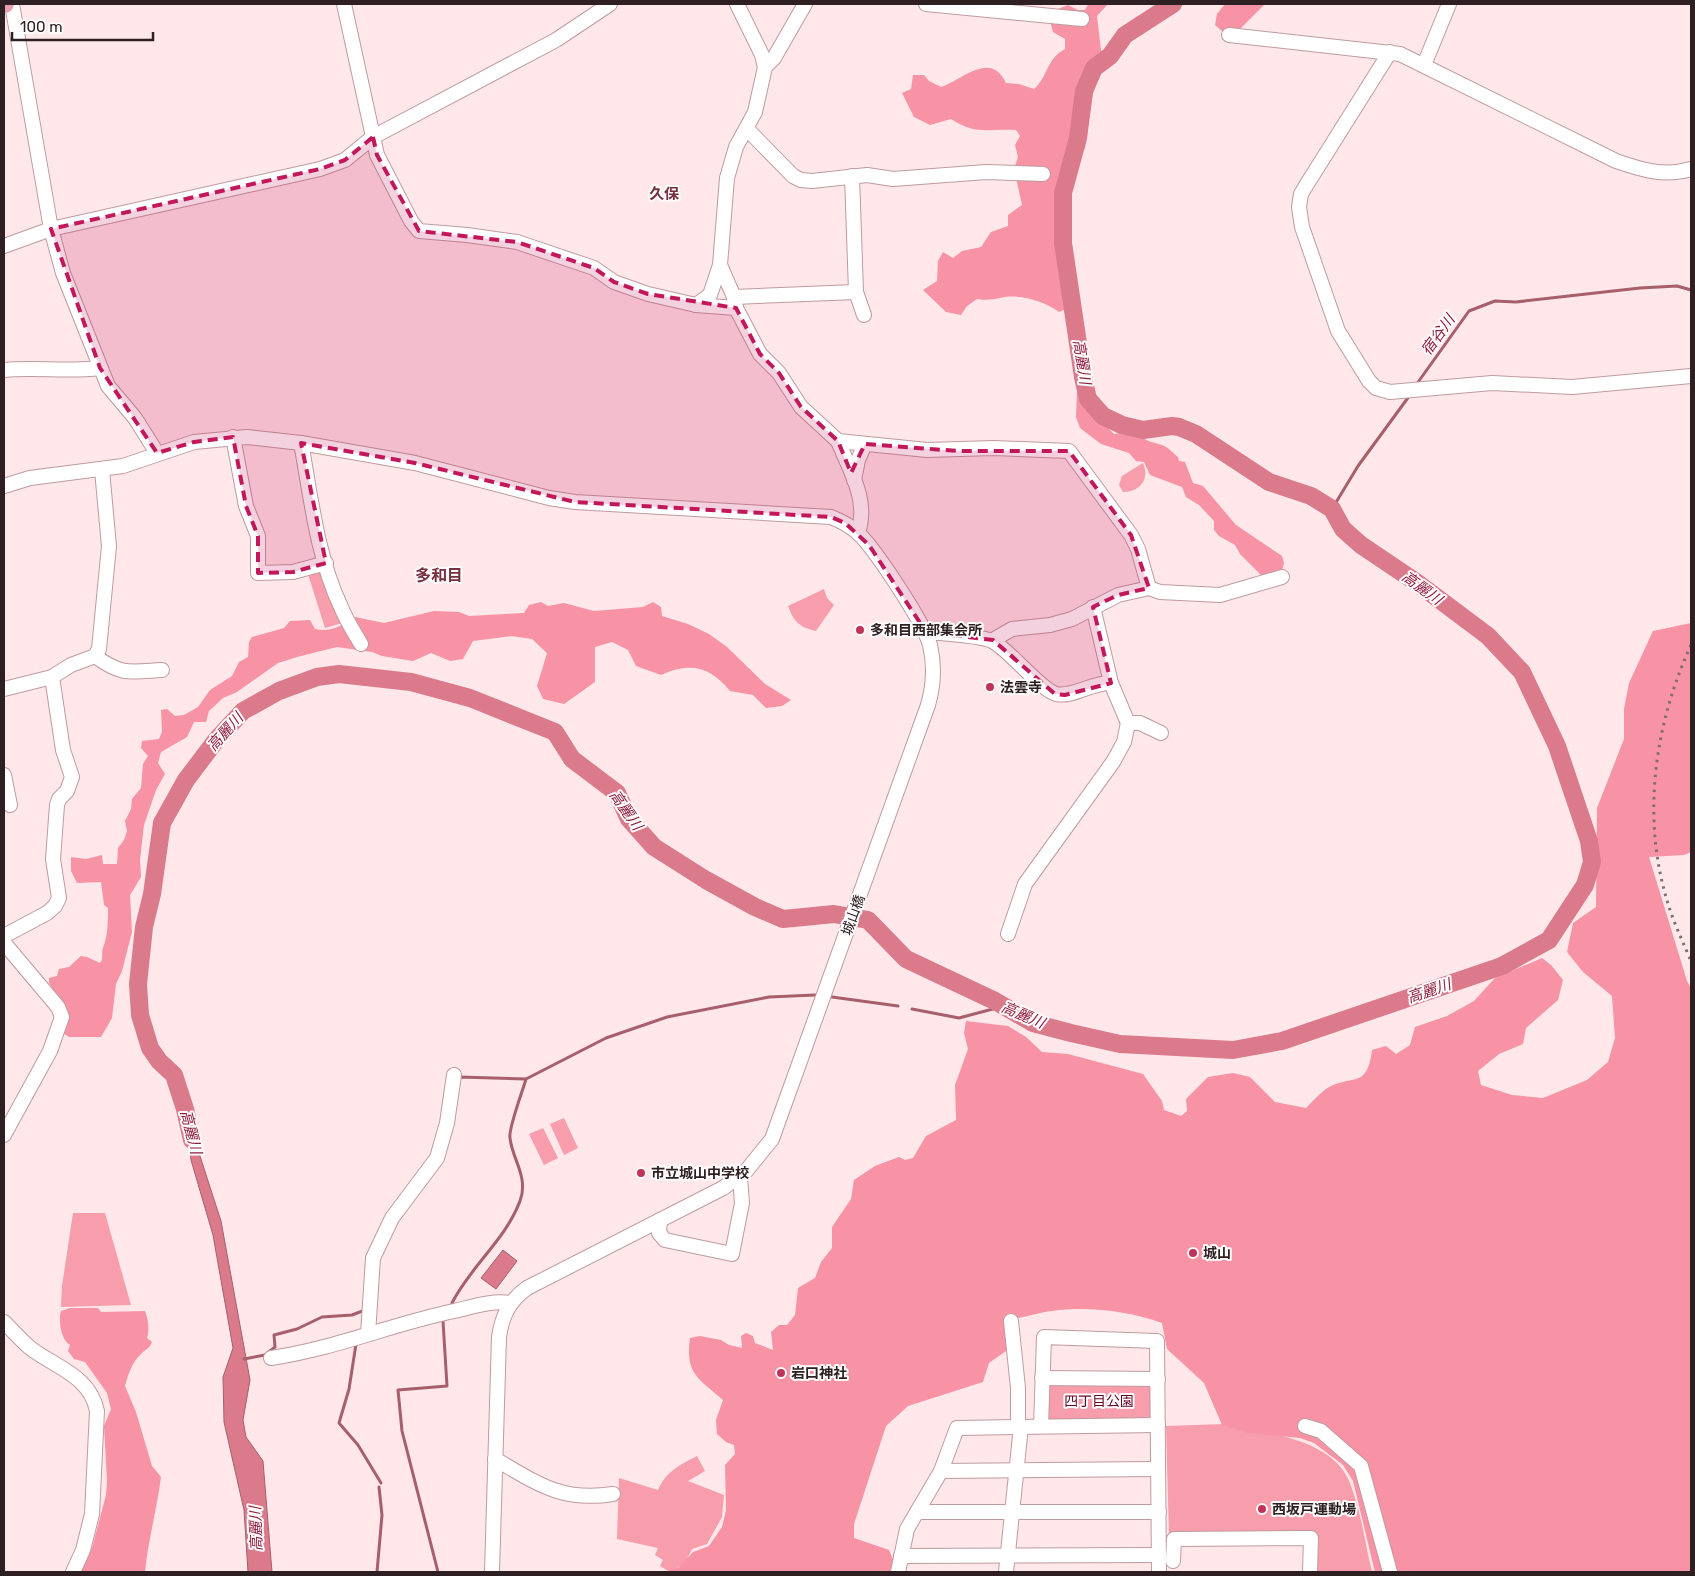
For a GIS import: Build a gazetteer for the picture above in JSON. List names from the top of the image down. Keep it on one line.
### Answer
{"streets":{"street":["城山橋"]},"districts":["久保","多和目"],"water":["宿谷川","高麗川"],"parks":["四丁目公園"],"places":["多和目西部集会所","法雲寺","市立城山中学校","城山","岩口神社","西坂戸運動場"],"scale_bar":"100 m"}
